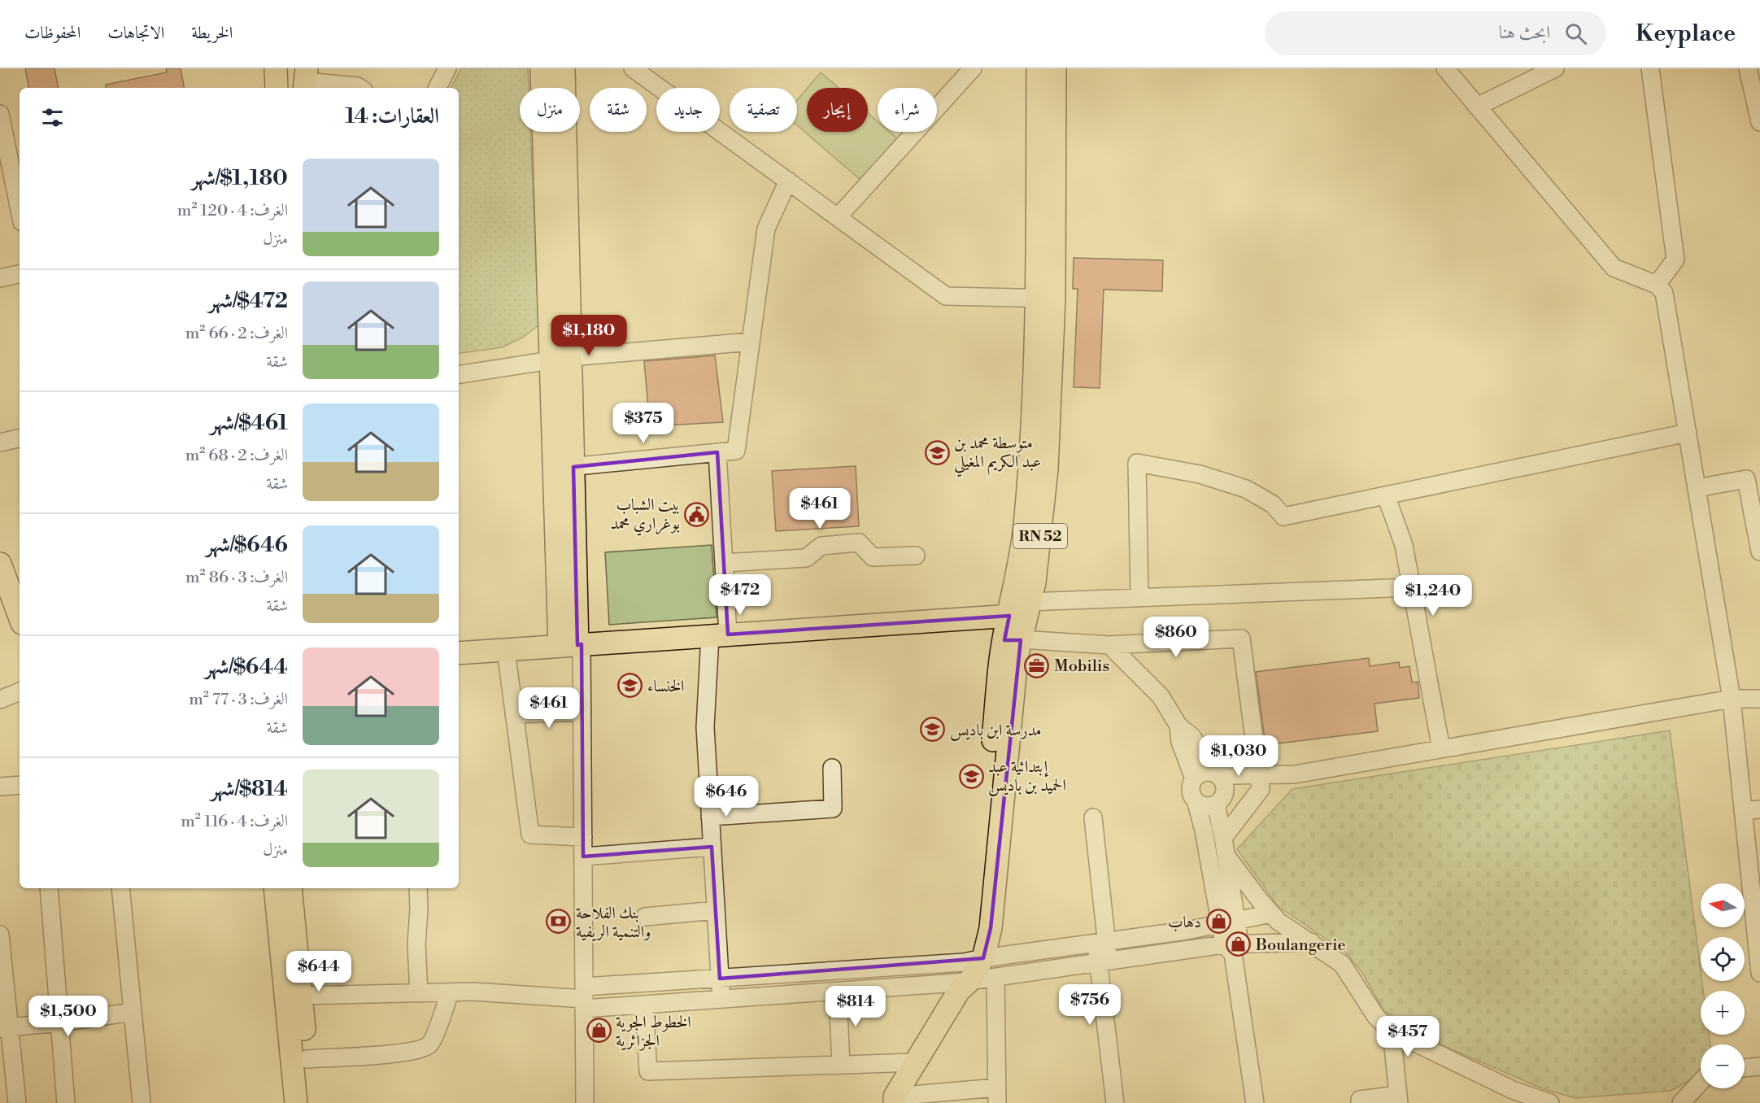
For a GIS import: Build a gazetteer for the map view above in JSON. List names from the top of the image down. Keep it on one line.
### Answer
{"streets":{"main road":["RN 52"]},"places":{"school or university":["متوسطة محمد بن عبد الكريم المغيلي","الخنساء","مدرسة ابن باديس","إبتدائية عبد الحميد بن باديس"],"public building":["بيت الشباب بوغراري محمد"],"office":["Mobilis"],"bank":["بنك الفلاحة والتنمية الريفية"],"shop":["دهاب","Boulangerie","الخطوط الجوية الجزائرية"]},"north":"left","page":{"header":"Keyplace","search":"ابحث هنا","nav":["الخريطة","الاتجاهات","المحفوظات"],"chip":["شراء","إيجار","تصفية","جديد","شقة","منزل"],"heading":"العقارات: 14","list":[{"name":"$1,180/شهر","note":"الغرف: 4 · 120 m² · منزل"},{"name":"$472/شهر","note":"الغرف: 2 · 66 m² · شقة"},{"name":"$461/شهر","note":"الغرف: 2 · 68 m² · شقة"},{"name":"$646/شهر","note":"الغرف: 3 · 86 m² · شقة"},{"name":"$644/شهر","note":"الغرف: 3 · 77 m² · شقة"},{"name":"$814/شهر","note":"الغرف: 4 · 116 m² · منزل"}],"price":["$1,180","$375","$461","$472","$1,240","$860","$461","$1,030","$646","$644","$756","$814","$1,500","$457"],"map_buttons":["+","−"]}}
